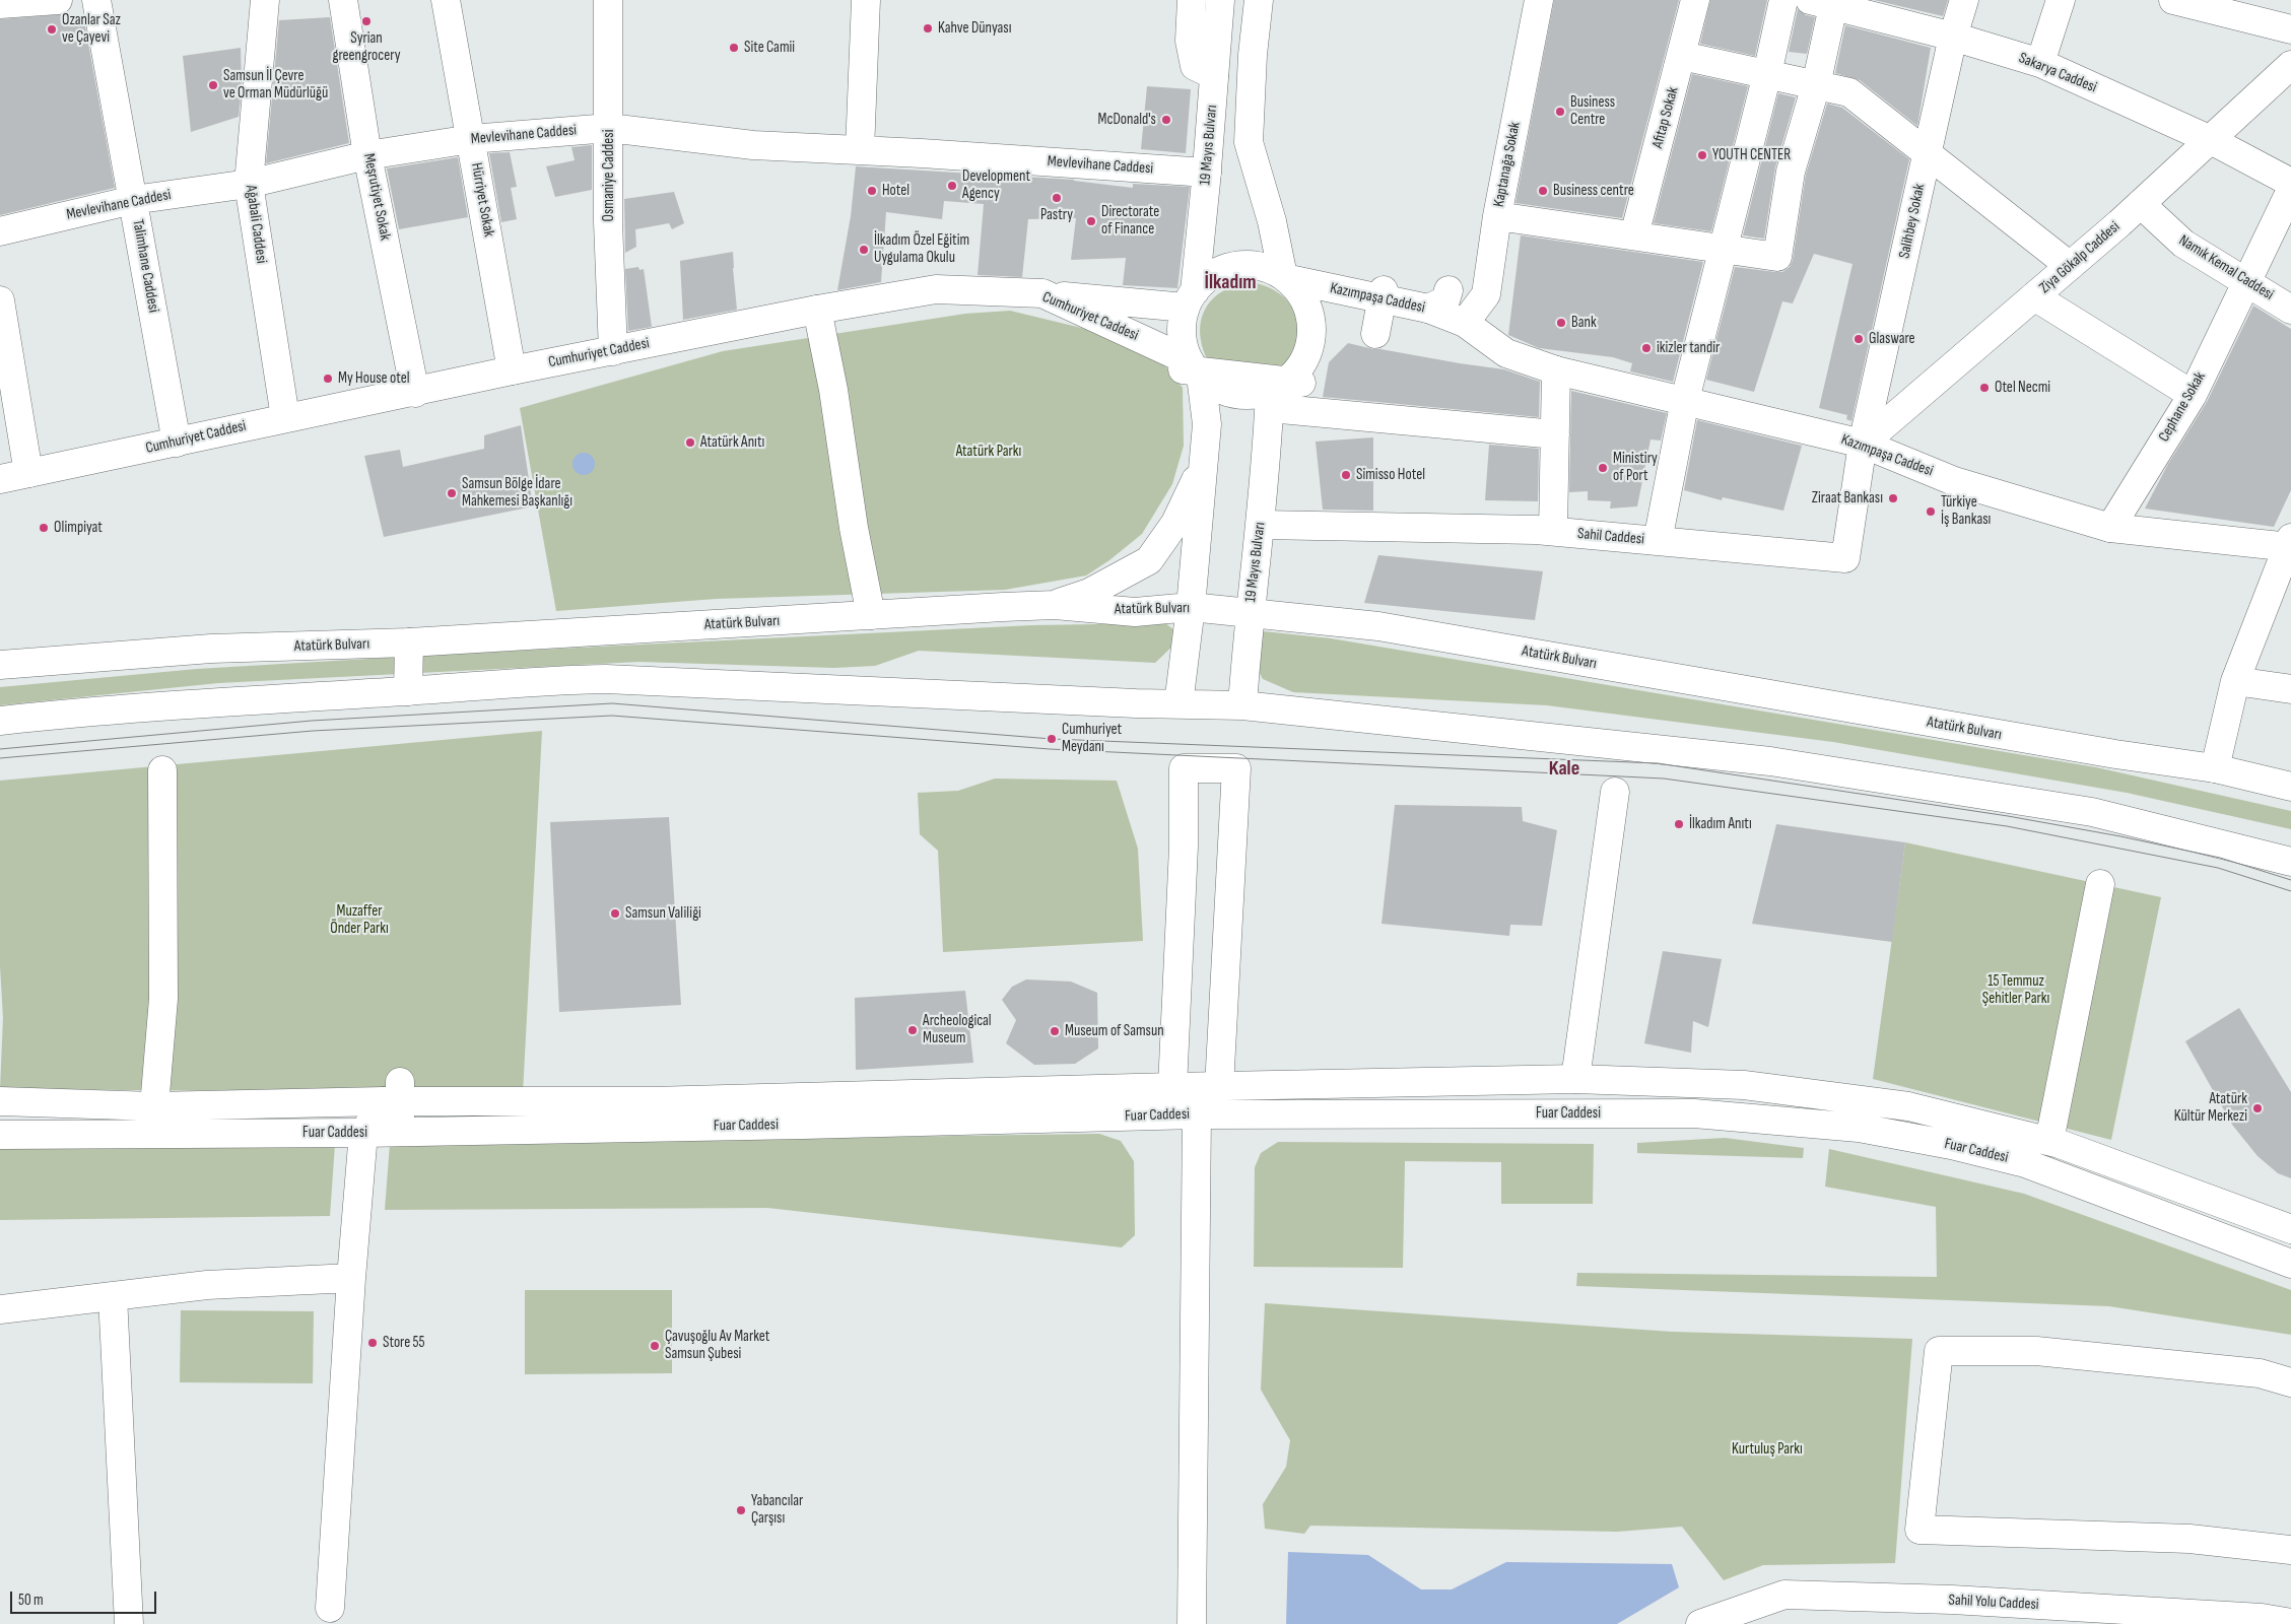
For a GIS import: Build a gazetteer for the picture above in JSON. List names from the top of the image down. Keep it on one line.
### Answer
{"streets":{"main road":["Sakarya Caddesi","Afitap Sokak","Mevlevihane Caddesi","19 Mayıs Bulvarı","Kaptanağa Sokak","Osmaniye Caddesi","Meşrutiyet Sokak","Hürriyet Sokak","Salihbey Sokak","Ağabali Caddesi","Ziya Gökalp Caddesi","Talimhane Caddesi","Namık Kemal Caddesi","Kazımpaşa Caddesi","Cumhuriyet Caddesi","Cephane Sokak","Sahil Caddesi","Atatürk Bulvarı","Fuar Caddesi","Sahil Yolu Caddesi"]},"crossings":[["Sakarya Caddesi","Salihbey Sokak"],["Sakarya Caddesi","Ziya Gökalp Caddesi"],["Mevlevihane Caddesi","19 Mayıs Bulvarı"],["Mevlevihane Caddesi","Osmaniye Caddesi"],["Mevlevihane Caddesi","Meşrutiyet Sokak"],["Mevlevihane Caddesi","Hürriyet Sokak"],["Mevlevihane Caddesi","Ağabali Caddesi"],["Mevlevihane Caddesi","Talimhane Caddesi"],["19 Mayıs Bulvarı","Kazımpaşa Caddesi"],["19 Mayıs Bulvarı","Cumhuriyet Caddesi"],["19 Mayıs Bulvarı","Sahil Caddesi"],["19 Mayıs Bulvarı","Atatürk Bulvarı"],["Kaptanağa Sokak","Kazımpaşa Caddesi"],["Osmaniye Caddesi","Cumhuriyet Caddesi"],["Meşrutiyet Sokak","Cumhuriyet Caddesi"],["Hürriyet Sokak","Cumhuriyet Caddesi"],["Salihbey Sokak","Ziya Gökalp Caddesi"],["Salihbey Sokak","Kazımpaşa Caddesi"],["Salihbey Sokak","Sahil Caddesi"],["Ağabali Caddesi","Cumhuriyet Caddesi"],["Ziya Gökalp Caddesi","Namık Kemal Caddesi"],["Ziya Gökalp Caddesi","Kazımpaşa Caddesi"],["Ziya Gökalp Caddesi","Sahil Caddesi"],["Talimhane Caddesi","Cumhuriyet Caddesi"],["Namık Kemal Caddesi","Cephane Sokak"],["Kazımpaşa Caddesi","Cumhuriyet Caddesi"],["Kazımpaşa Caddesi","Cephane Sokak"],["Kazımpaşa Caddesi","Sahil Caddesi"]],"districts":["İlkadım","Kale"],"parks":["Atatürk Parkı","Muzaffer Önder Parkı","15 Temmuz Şehitler Parkı","Kurtuluş Parkı"],"places":["Syrian greengrocery","Kahve Dünyası","Ozanlar Saz ve Çayevi","Site Camii","Samsun İl Çevre ve Orman Müdürlüğü","Business Centre","McDonald's","YOUTH CENTER","Development Agency","Hotel","Business centre","Pastry","Directorate of Finance","İlkadım Özel Eğitim Uygulama Okulu","Bank","Glasware","ikizler tandir","My House otel","Otel Necmi","Atatürk Anıtı","Ministiry of Port","Simisso Hotel","Samsun Bölge İdare Mahkemesi Başkanlığı","Ziraat Bankası","Türkiye İş Bankası","Olimpiyat","Cumhuriyet Meydanı","İlkadım Anıtı","Samsun Valiliği","Archeological Museum","Museum of Samsun","Atatürk Kültür Merkezi","Store 55","Çavuşoğlu Av Market Samsun Şubesi","Yabancılar Çarşısı"],"scale_bar":"50 m"}
